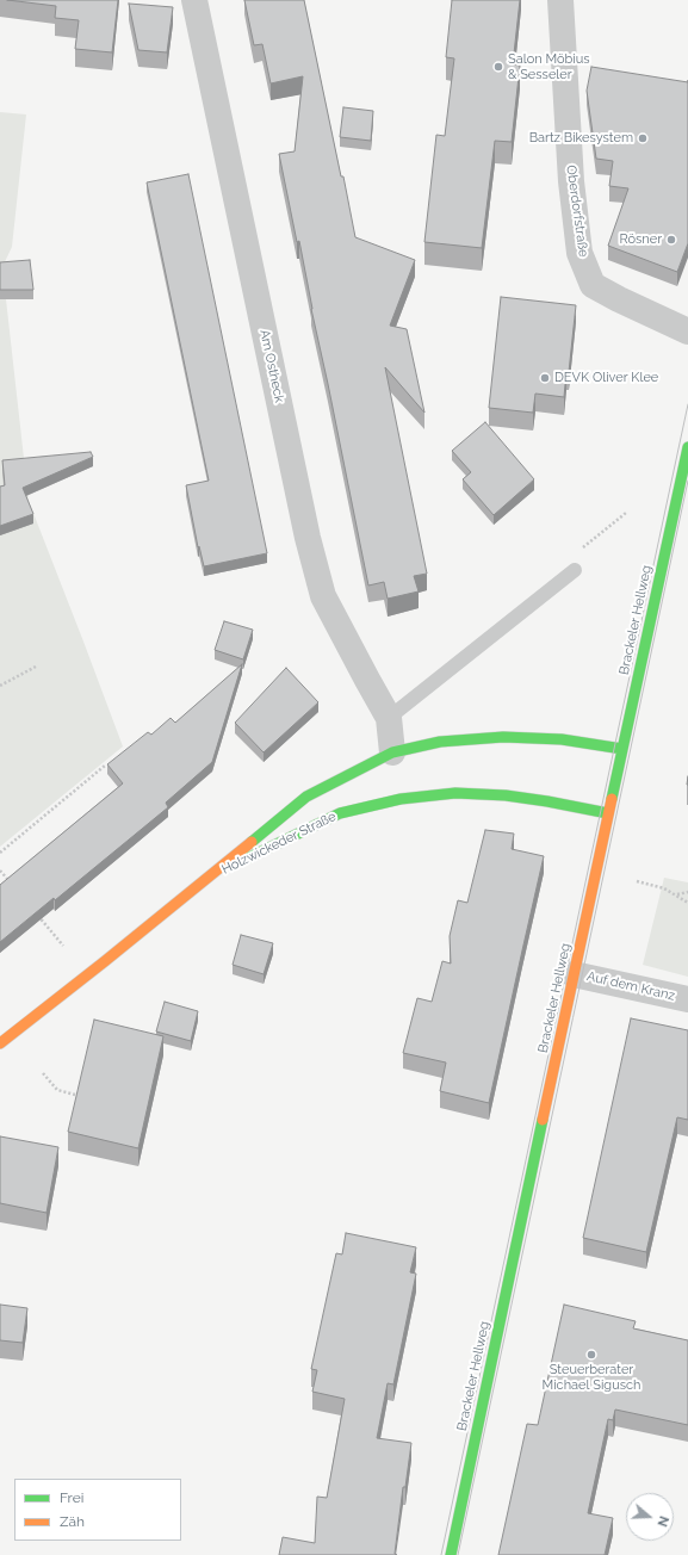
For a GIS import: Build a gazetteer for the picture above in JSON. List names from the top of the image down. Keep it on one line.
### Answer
{"streets":{"main road":["Brackeler Hellweg","Holzwickeder Straße"],"street":["Oberdorfstraße","Am Ostheck","Auf dem Kranz"]},"crossings":[["Brackeler Hellweg","Holzwickeder Straße"],["Brackeler Hellweg","Auf dem Kranz"]],"places":["Salon Möbius & Sesseler","Bartz Bikesystem","Rösner","DEVK Oliver Klee","Steuerberater Michael Sigusch"],"legend":["Frei","Zäh"],"north":"right"}
